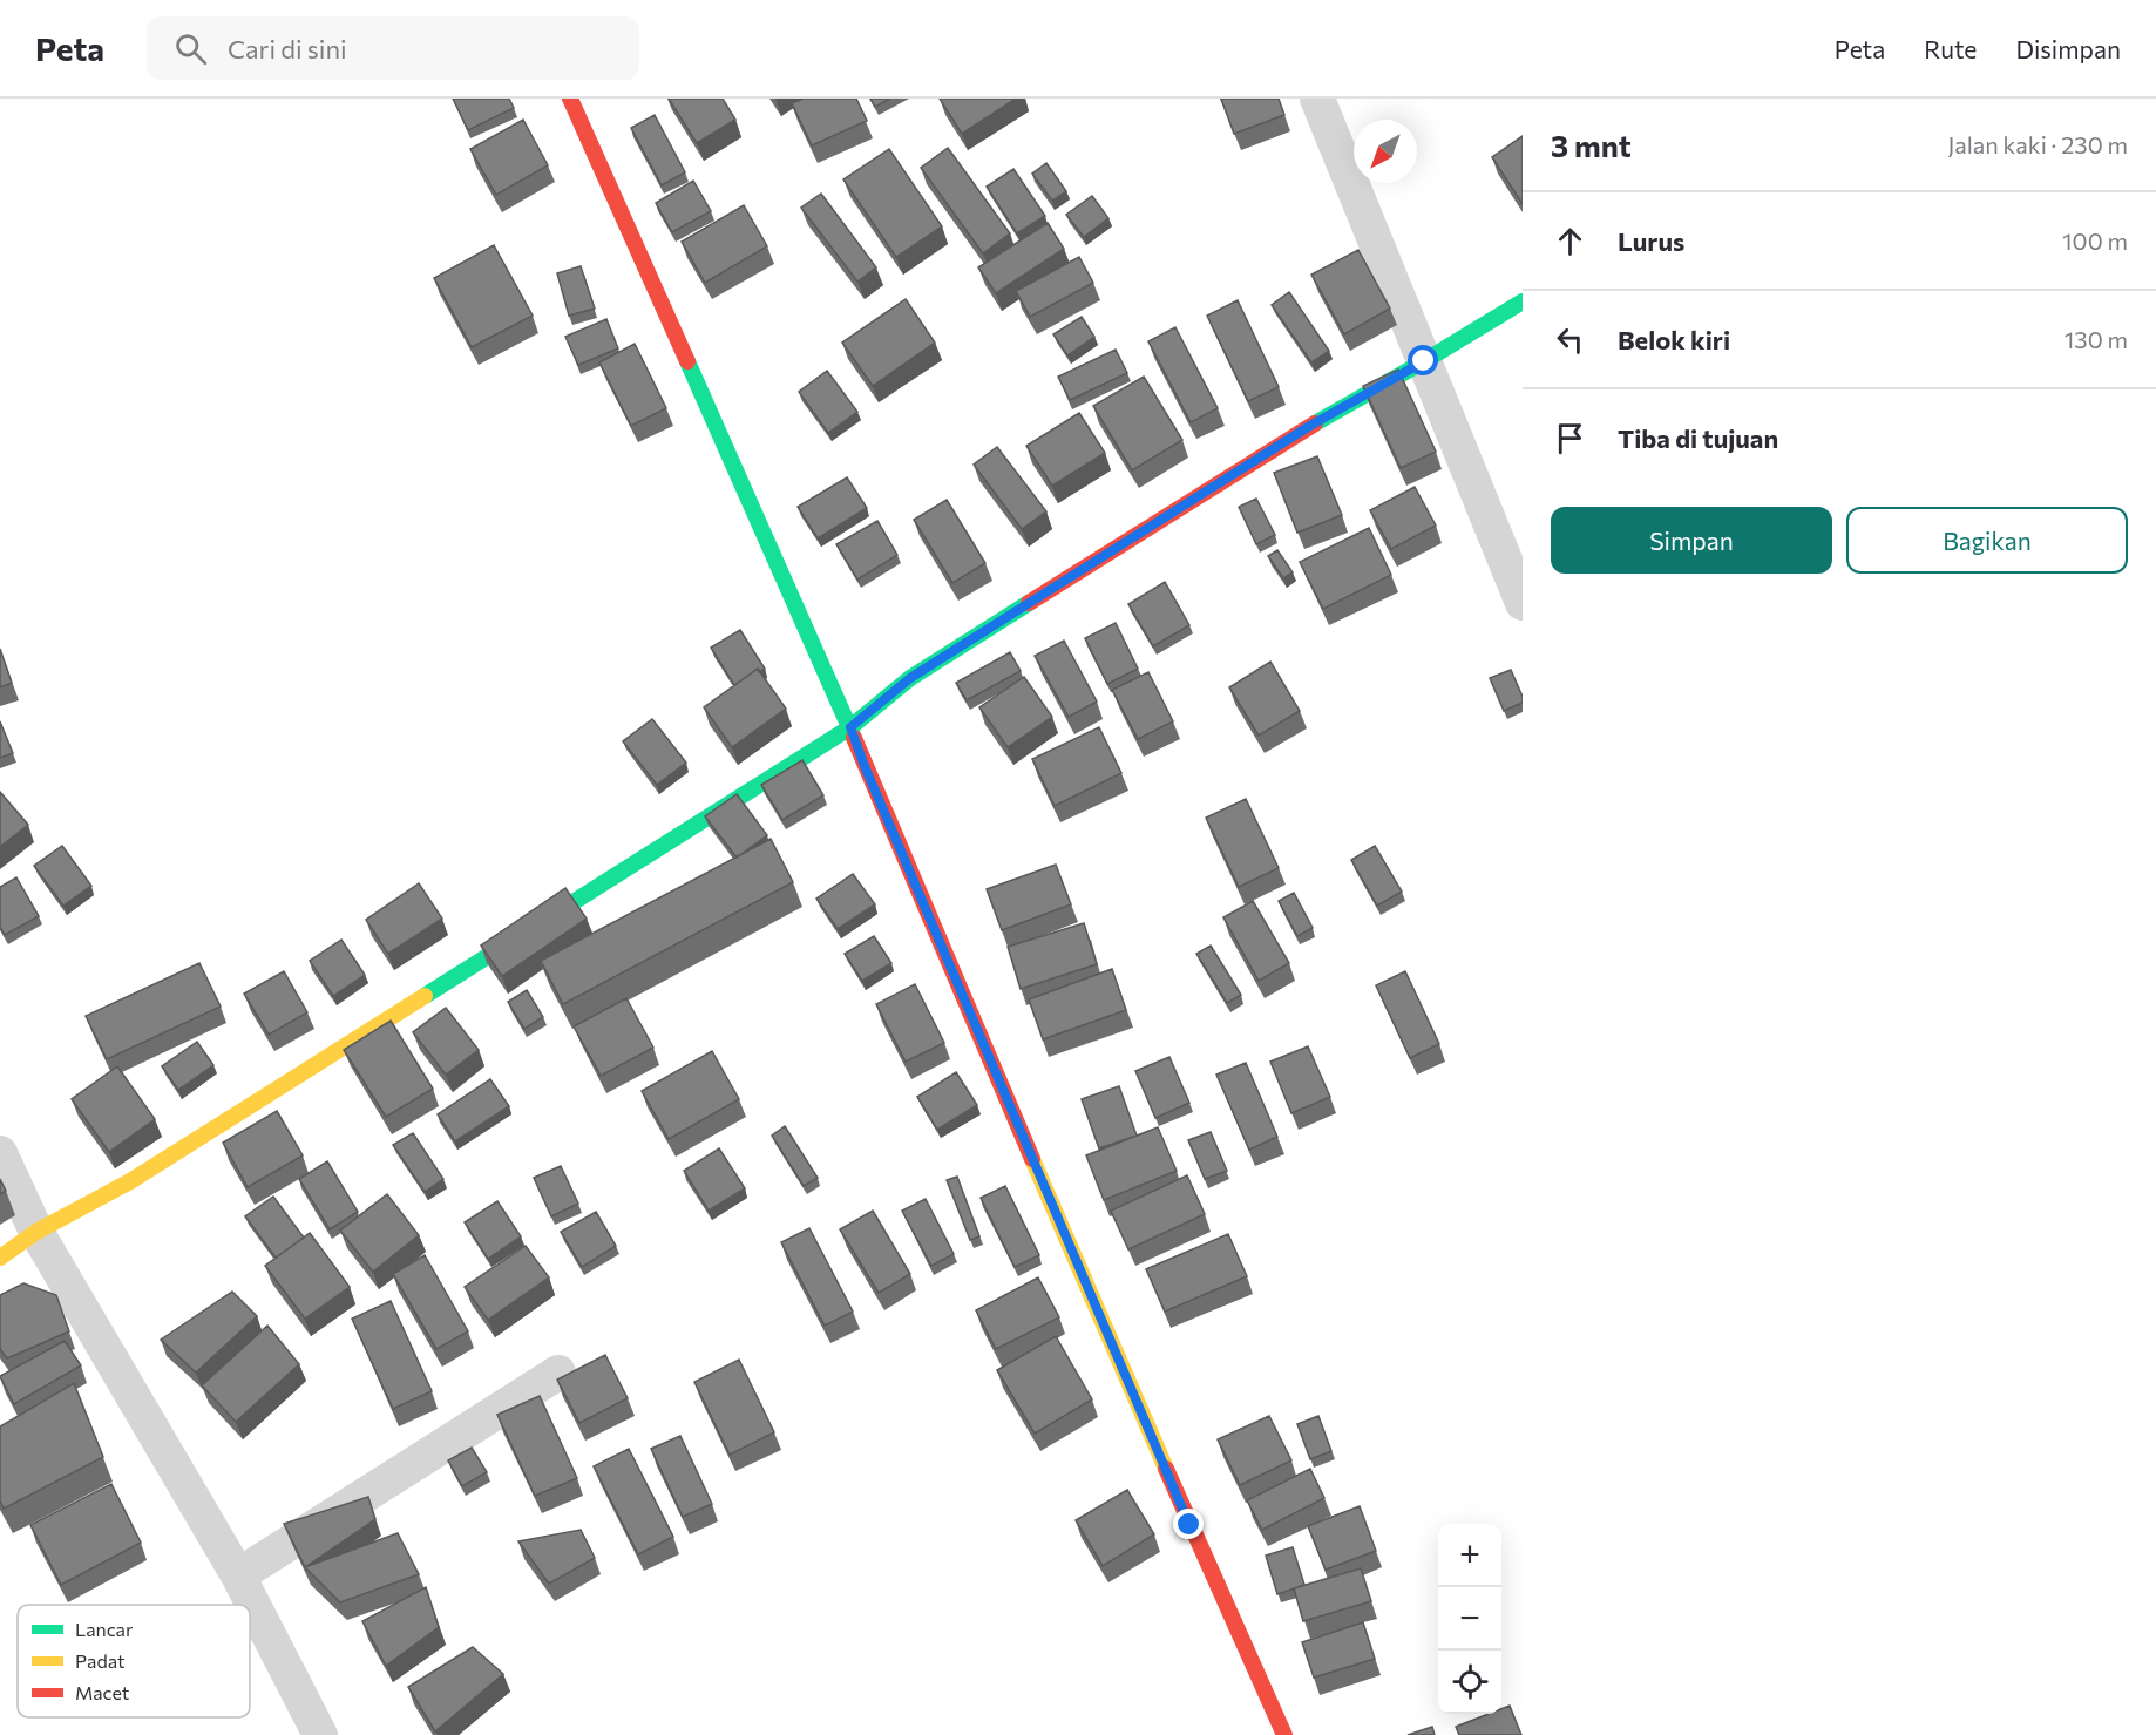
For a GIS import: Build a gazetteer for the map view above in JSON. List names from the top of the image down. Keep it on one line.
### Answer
{"legend":["Lancar","Padat","Macet"],"north":"bottom left","page":{"header":"Peta","search":"Cari di sini","nav":["Peta","Rute","Disimpan"],"heading":["3 mnt","Jalan kaki · 230 m"],"list":[["Lurus","100 m"],["Belok kiri","130 m"],"Tiba di tujuan"],"buttons":["Simpan","Bagikan"],"map_buttons":["+","−"]}}
